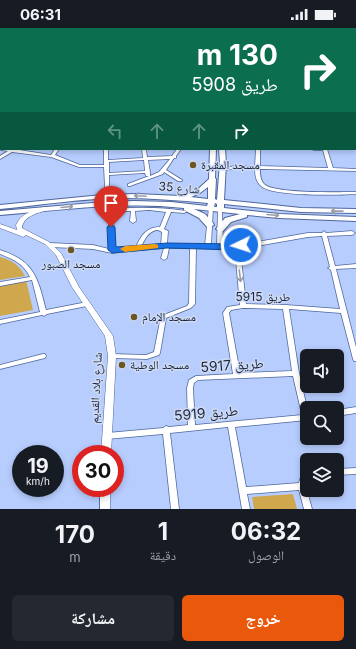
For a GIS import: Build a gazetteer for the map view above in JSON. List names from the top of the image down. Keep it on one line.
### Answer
{"streets":{"main road":["شارع 35"],"street":["طريق 5915","طريق 5917","شارع بلاد القديم","طريق 5919"]},"crossings":[["شارع 35","شارع بلاد القديم"],["طريق 5915","طريق 5917"],["طريق 5917","طريق 5919"],["شارع بلاد القديم","طريق 5919"]],"places":["مسجد المقبرة","مسجد الصبور","مسجد الإمام","مسجد الوطية"],"page":{"status":"06:31","turn":["130 m","طريق 5908"],"speed":"19 km/h","limit":"30","eta":["06:32","الوصول","1","دقيقة","170","m"],"buttons":["خروج","مشاركة"]}}
